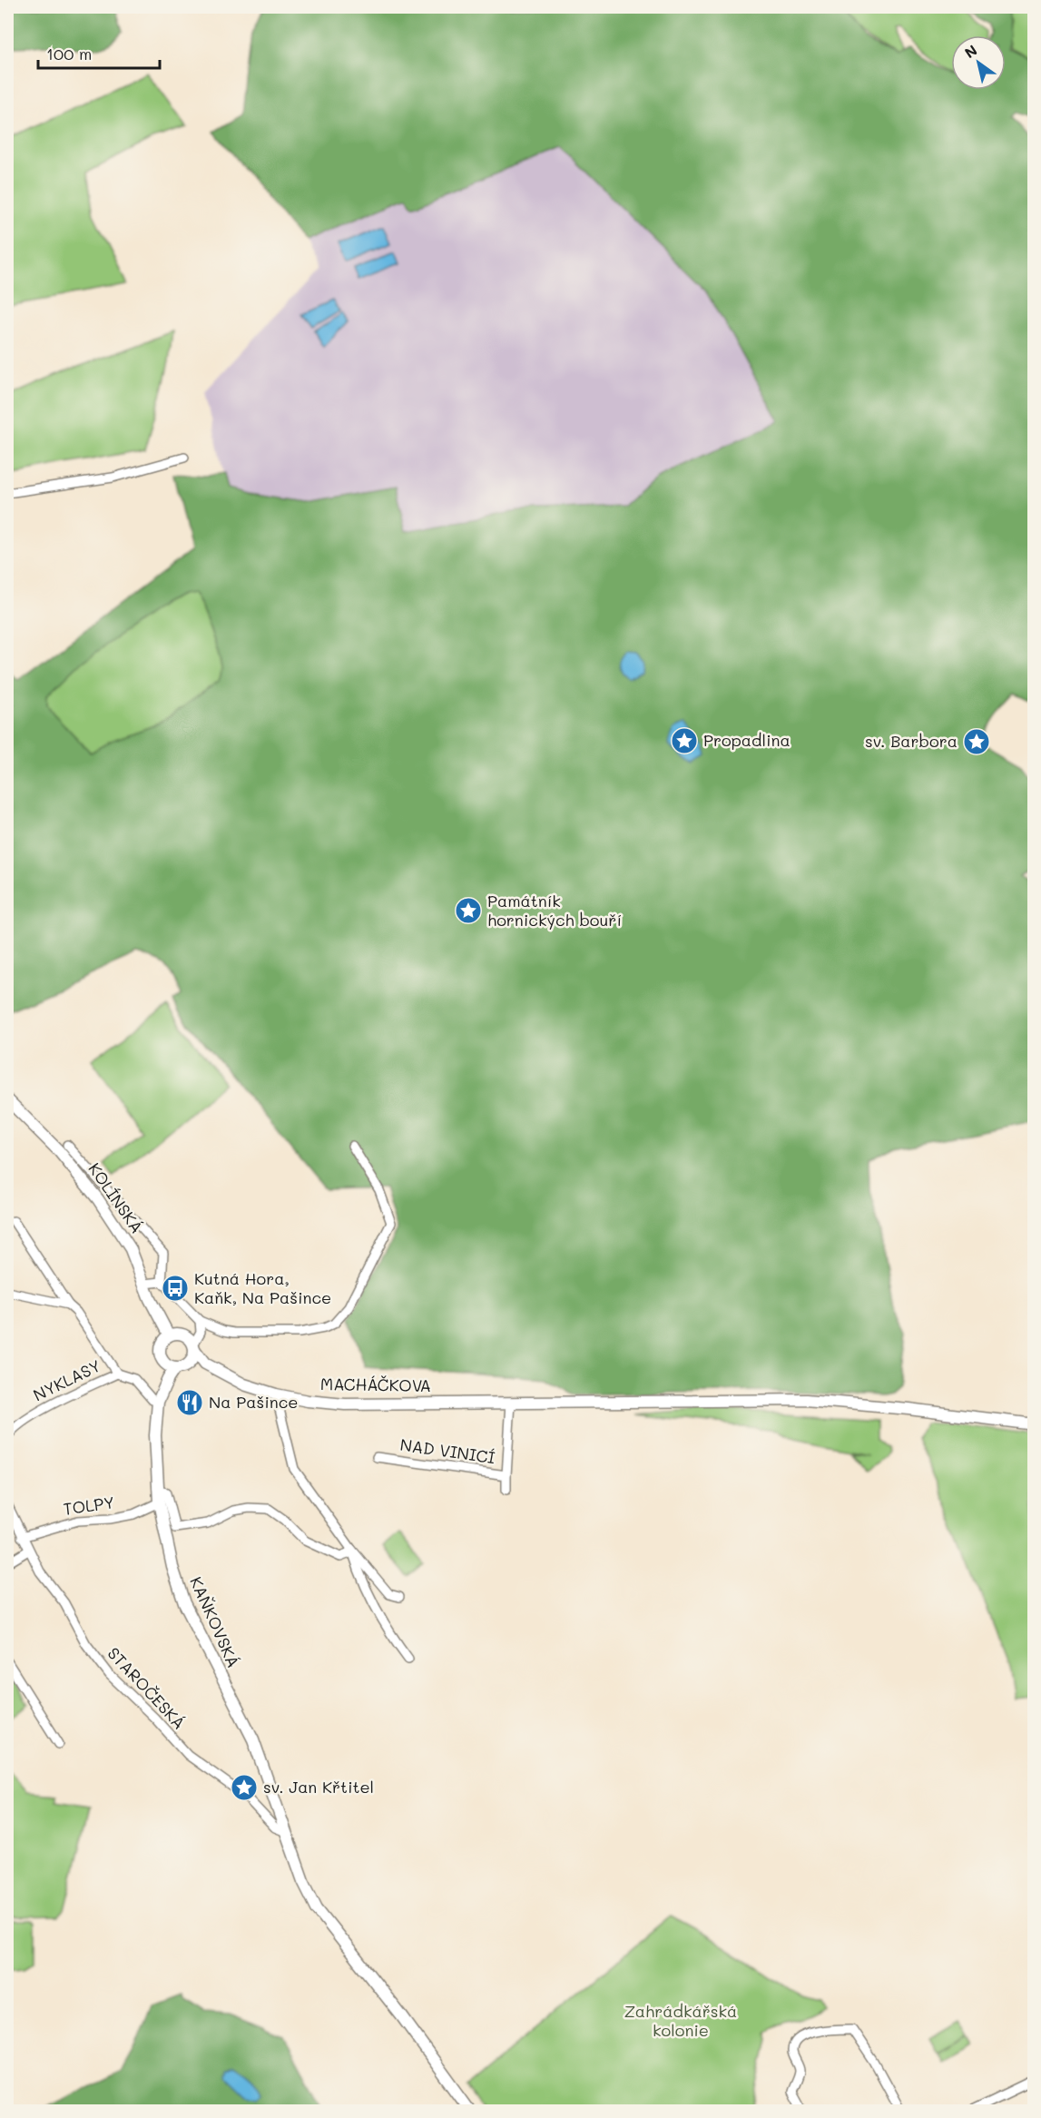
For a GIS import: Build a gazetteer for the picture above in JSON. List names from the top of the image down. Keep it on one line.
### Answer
{"streets":{"street":["KOLÍNSKÁ","NYKLASY","MACHÁČKOVA","NAD VINICÍ","TOLPY","KAŇKOVSKÁ","STAROČESKÁ"]},"crossings":[["KOLÍNSKÁ","KAŇKOVSKÁ"],["MACHÁČKOVA","NAD VINICÍ"],["TOLPY","KAŇKOVSKÁ"],["TOLPY","STAROČESKÁ"],["KAŇKOVSKÁ","STAROČESKÁ"]],"parks":["Zahrádkářská kolonie"],"places":{"place":["Propadlina","sv. Barbora","Památník hornických bouří","sv. Jan Křtitel"],"bus stop":["Kutná Hora, Kaňk, Na Pašince"],"restaurant":["Na Pašince"]},"scale_bar":"100 m","north":"top left"}
